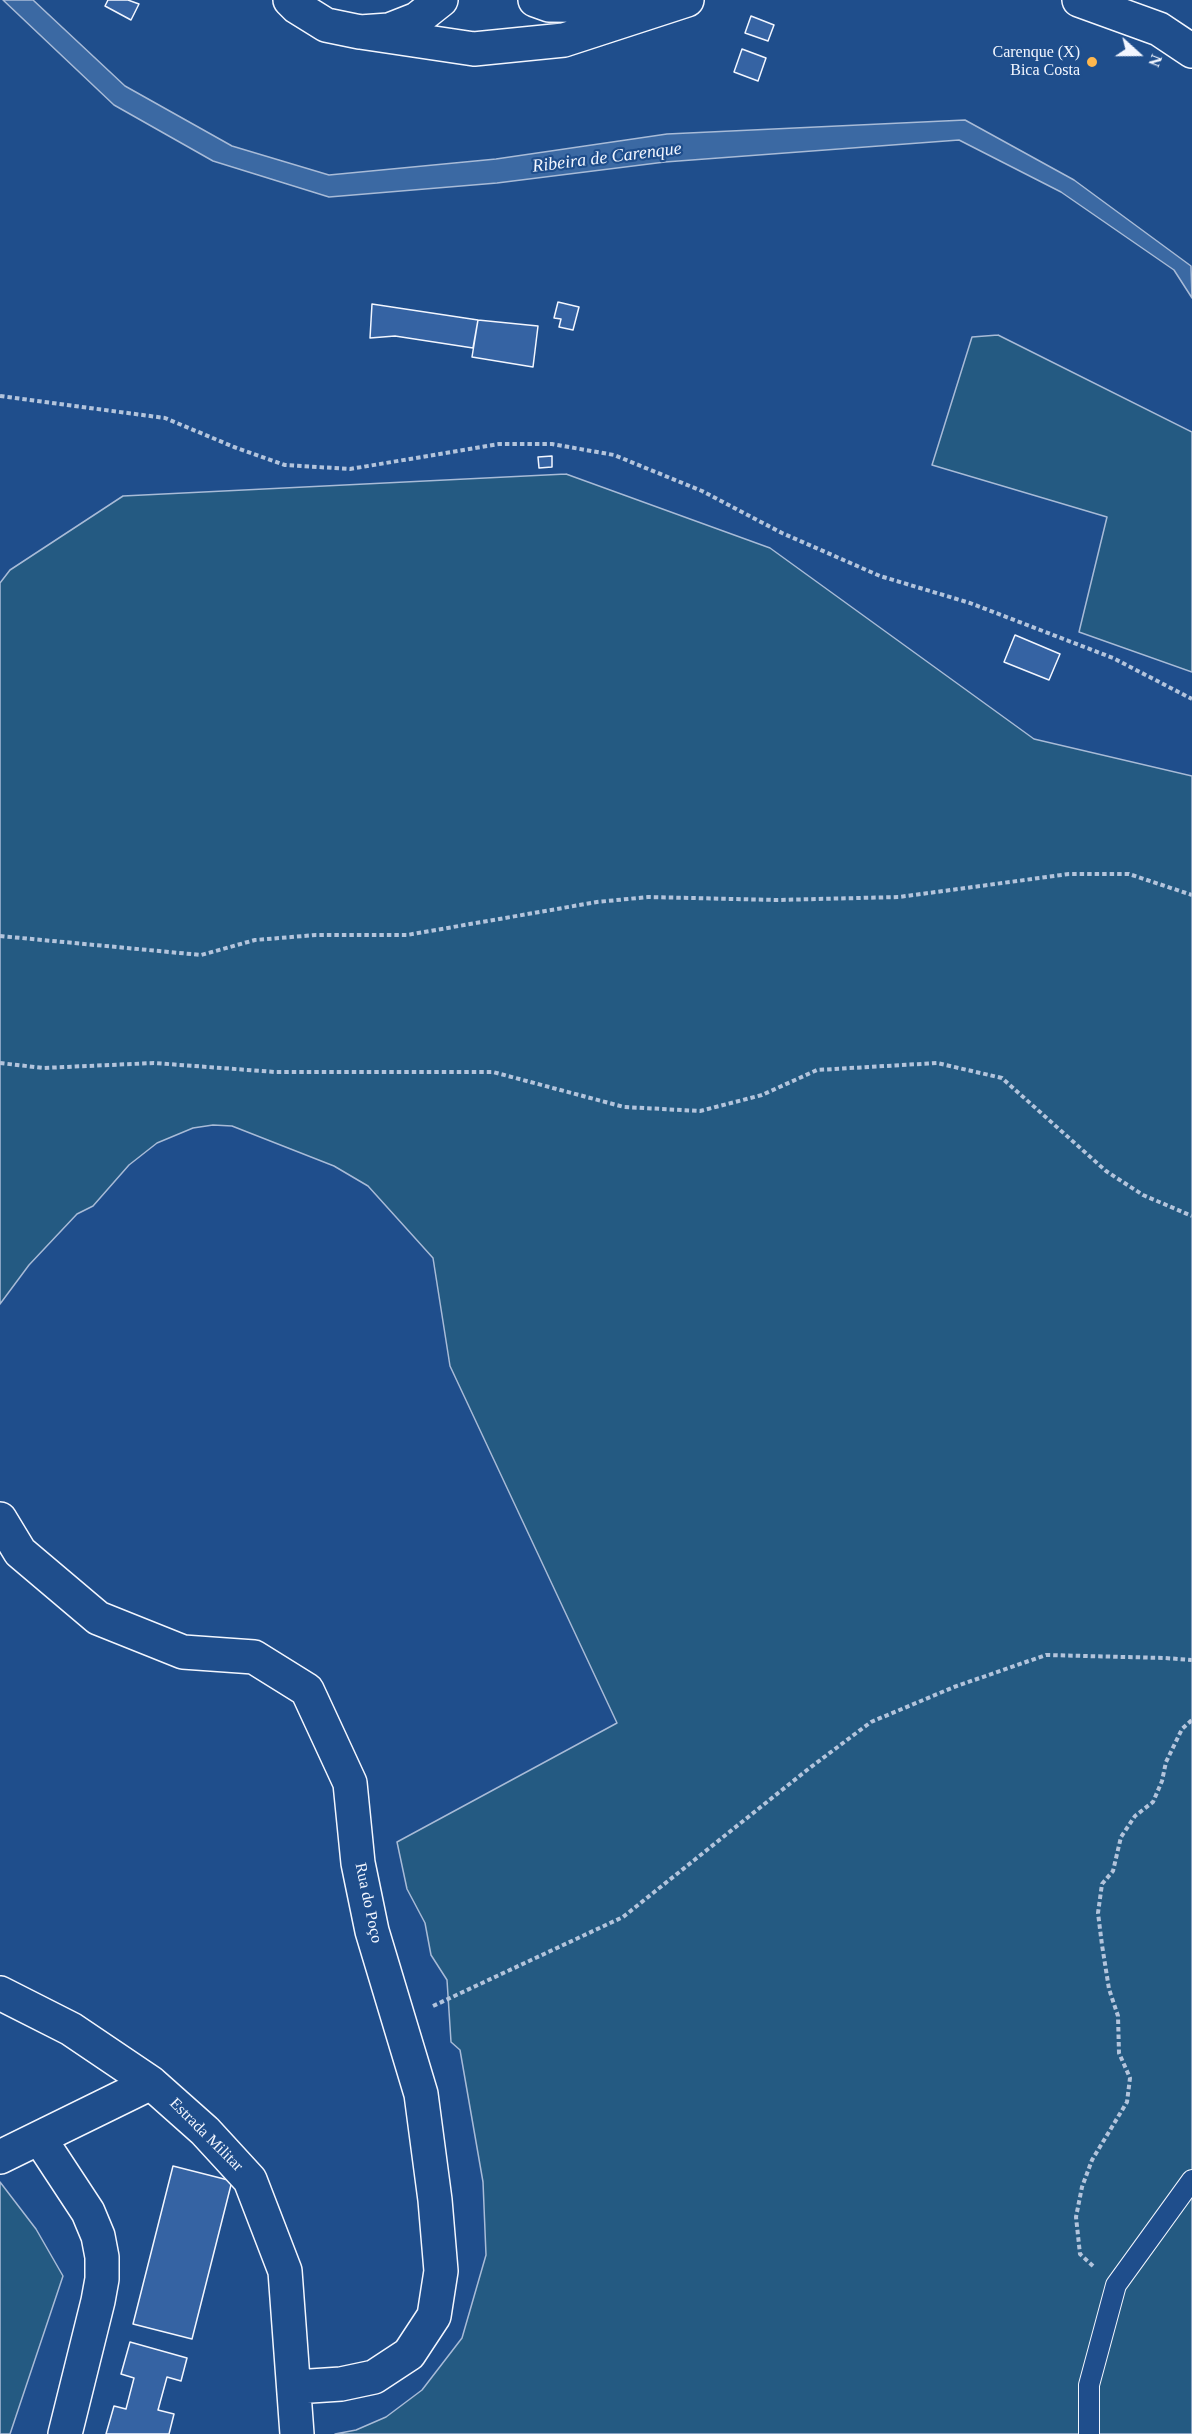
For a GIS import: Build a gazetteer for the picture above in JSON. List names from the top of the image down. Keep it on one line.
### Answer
{"streets":{"street":["Rua do Poço","Estrada Militar"]},"crossings":[["Rua do Poço","Estrada Militar"]],"water":["Ribeira de Carenque"],"places":["Carenque (X) Bica Costa"],"north":"right"}
